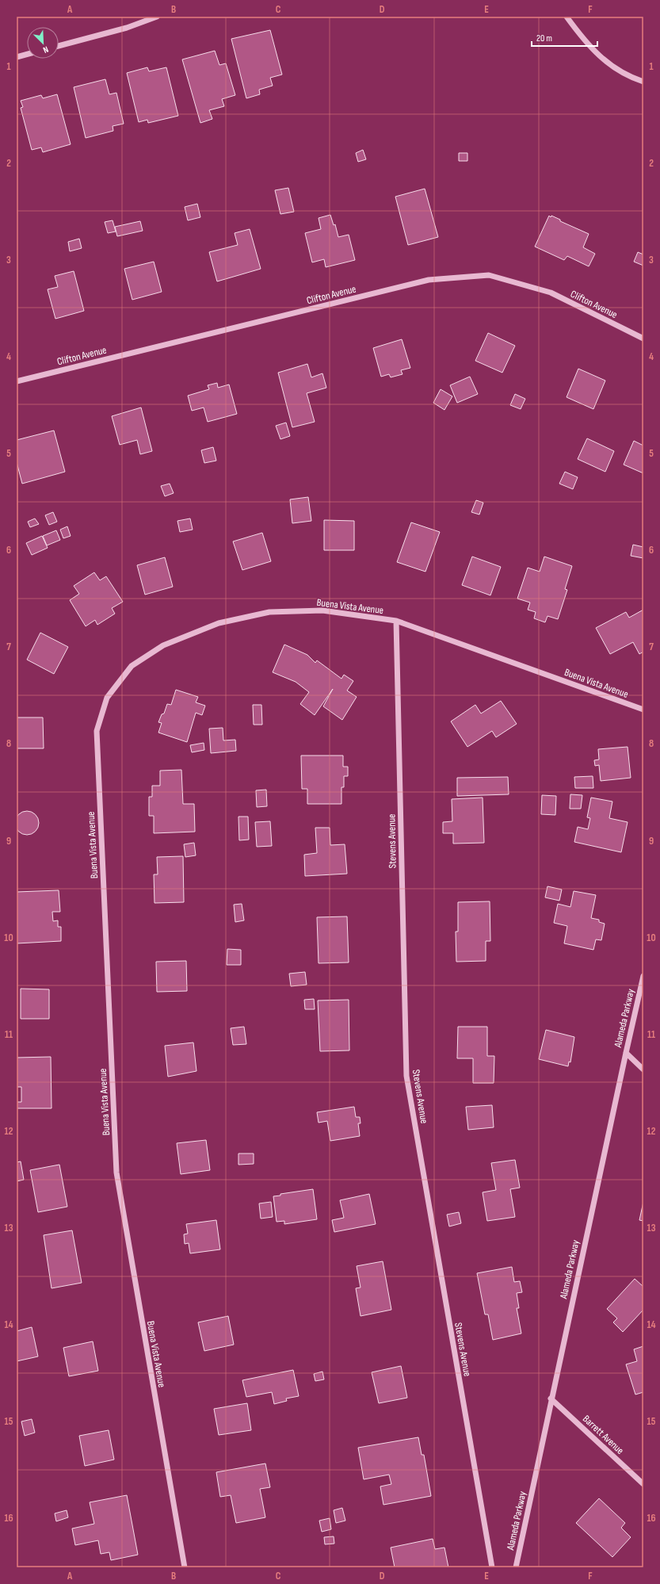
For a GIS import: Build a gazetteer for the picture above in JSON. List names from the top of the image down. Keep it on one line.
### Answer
{"streets":{"street":["Clifton Avenue","Buena Vista Avenue","Stevens Avenue","Alameda Parkway","Barrett Avenue"]},"crossings":[["Buena Vista Avenue","Stevens Avenue"],["Alameda Parkway","Barrett Avenue"]],"scale_bar":"20 m","north":"bottom right","grid":{"columns":["A","B","C","D","E","F"],"rows":["1","2","3","4","5","6","7","8","9","10","11","12","13","14","15","16"]}}
